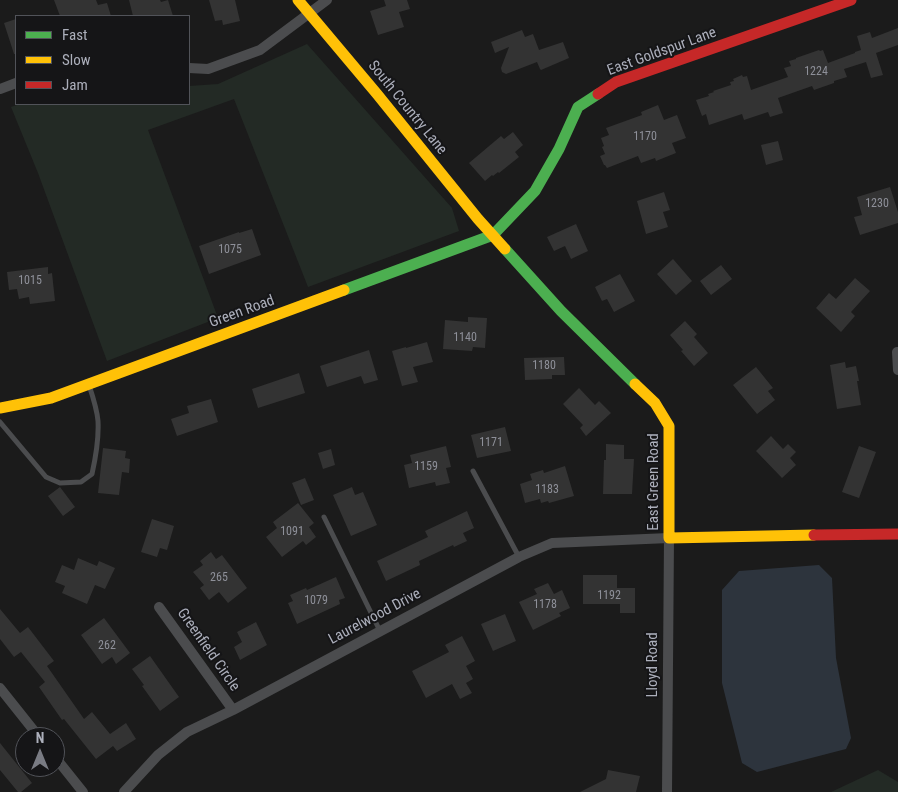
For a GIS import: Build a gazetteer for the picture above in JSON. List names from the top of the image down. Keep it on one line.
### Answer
{"streets":{"street":["East Goldspur Lane","South Country Lane","Green Road","East Green Road","Laurelwood Drive","Greenfield Circle","Lloyd Road"]},"crossings":[["East Goldspur Lane","South Country Lane"],["East Goldspur Lane","Green Road"],["East Goldspur Lane","East Green Road"],["South Country Lane","Green Road"],["South Country Lane","East Green Road"],["Green Road","East Green Road"],["East Green Road","Laurelwood Drive"],["East Green Road","Lloyd Road"],["Laurelwood Drive","Greenfield Circle"],["Laurelwood Drive","Lloyd Road"]],"house_numbers":["1224","1170","1230","1075","1015","1140","1180","1171","1159","1183","1091","265","1192","1079","1178","262"],"legend":["Fast","Slow","Jam"],"north":"top"}
